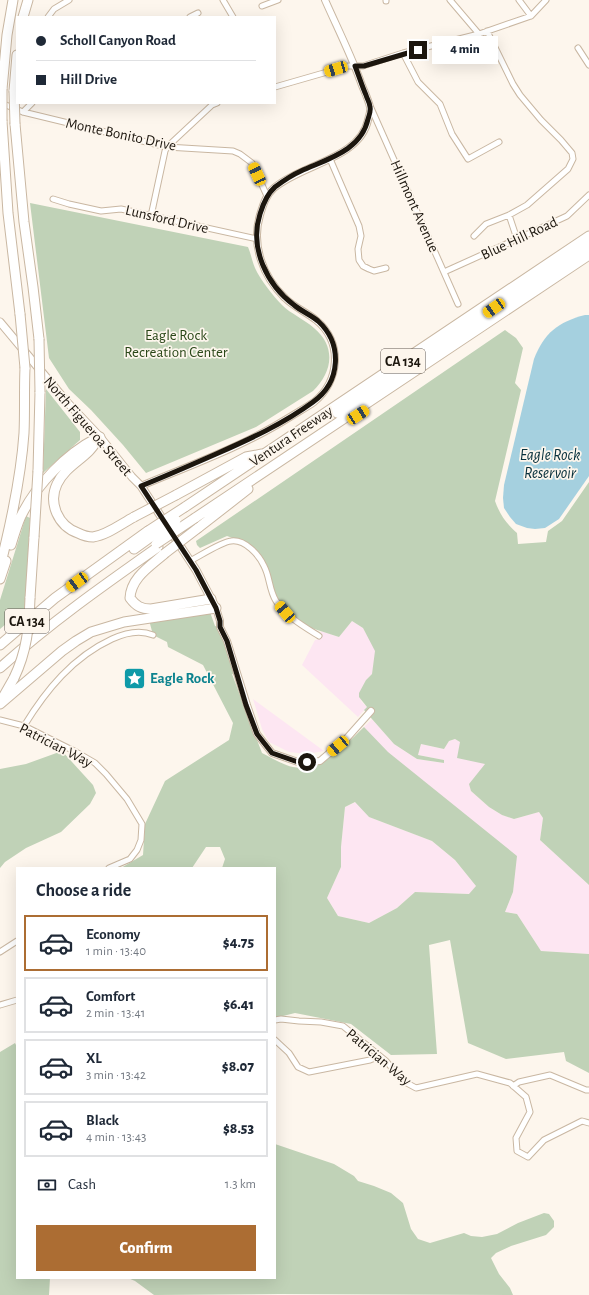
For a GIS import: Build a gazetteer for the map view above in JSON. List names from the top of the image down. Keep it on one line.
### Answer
{"streets":{"highway":["CA 134","Ventura Freeway"],"main road":["North Figueroa Street"],"street":["Monte Bonito Drive","Hillmont Avenue","Lunsford Drive","Blue Hill Road","Patrician Way"]},"crossings":[["Hillmont Avenue","Blue Hill Road"]],"water":["Eagle Rock Reservoir"],"parks":["Eagle Rock Recreation Center"],"places":{"place":["Eagle Rock"]},"page":{"banner":["Scholl Canyon Road","Hill Drive"],"bubble":"4 min","heading":"Choose a ride","list":[{"name":"Economy","note":"1 min · 13:40","value":"$4.75"},{"name":"Comfort","note":"2 min · 13:41","value":"$6.41"},{"name":"XL","note":"3 min · 13:42","value":"$8.07"},{"name":"Black","note":"4 min · 13:43","value":"$8.53"}],"pay":["Cash","1.3 km"],"buttons":"Confirm"}}
